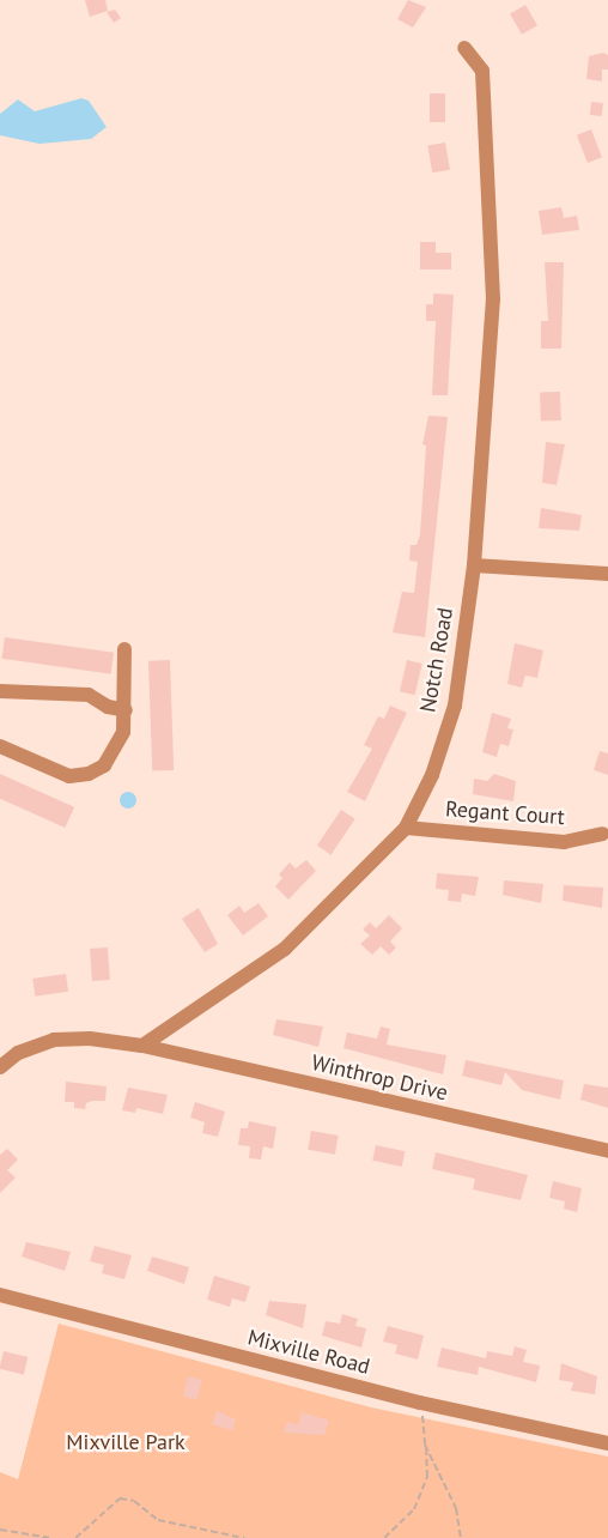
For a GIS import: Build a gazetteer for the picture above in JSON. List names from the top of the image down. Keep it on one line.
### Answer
{"streets":{"street":["Notch Road","Regant Court","Winthrop Drive","Mixville Road"]},"crossings":[["Notch Road","Regant Court"],["Notch Road","Winthrop Drive"]],"parks":["Mixville Park"]}
